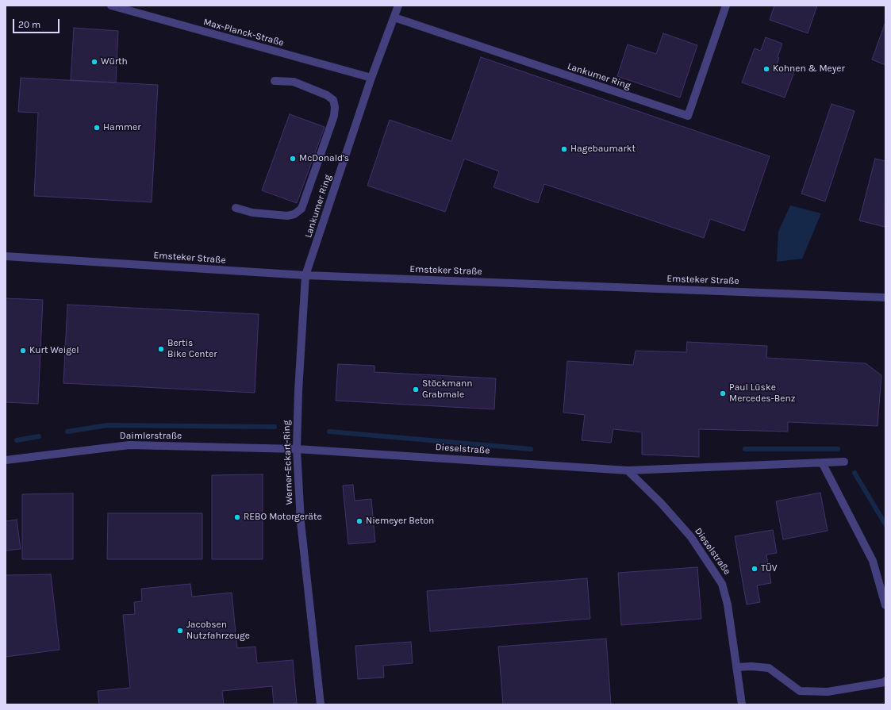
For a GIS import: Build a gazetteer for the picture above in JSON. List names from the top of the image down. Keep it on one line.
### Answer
{"streets":{"street":["Max-Planck-Straße","Lankumer Ring","Emsteker Straße","Daimlerstraße","Dieselstraße","Werner-Eckart-Ring"]},"crossings":[["Max-Planck-Straße","Lankumer Ring"],["Lankumer Ring","Emsteker Straße"],["Lankumer Ring","Werner-Eckart-Ring"],["Emsteker Straße","Werner-Eckart-Ring"],["Daimlerstraße","Dieselstraße"],["Daimlerstraße","Werner-Eckart-Ring"],["Dieselstraße","Werner-Eckart-Ring"]],"places":["Würth","Kohnen & Meyer","Hammer","Hagebaumarkt","McDonald's","Bertis Bike Center","Kurt Weigel","Stöckmann Grabmale","Paul Lüske Mercedes-Benz","REBO Motorgeräte","Niemeyer Beton","TÜV","Jacobsen Nutzfahrzeuge"],"scale_bar":"20 m"}
